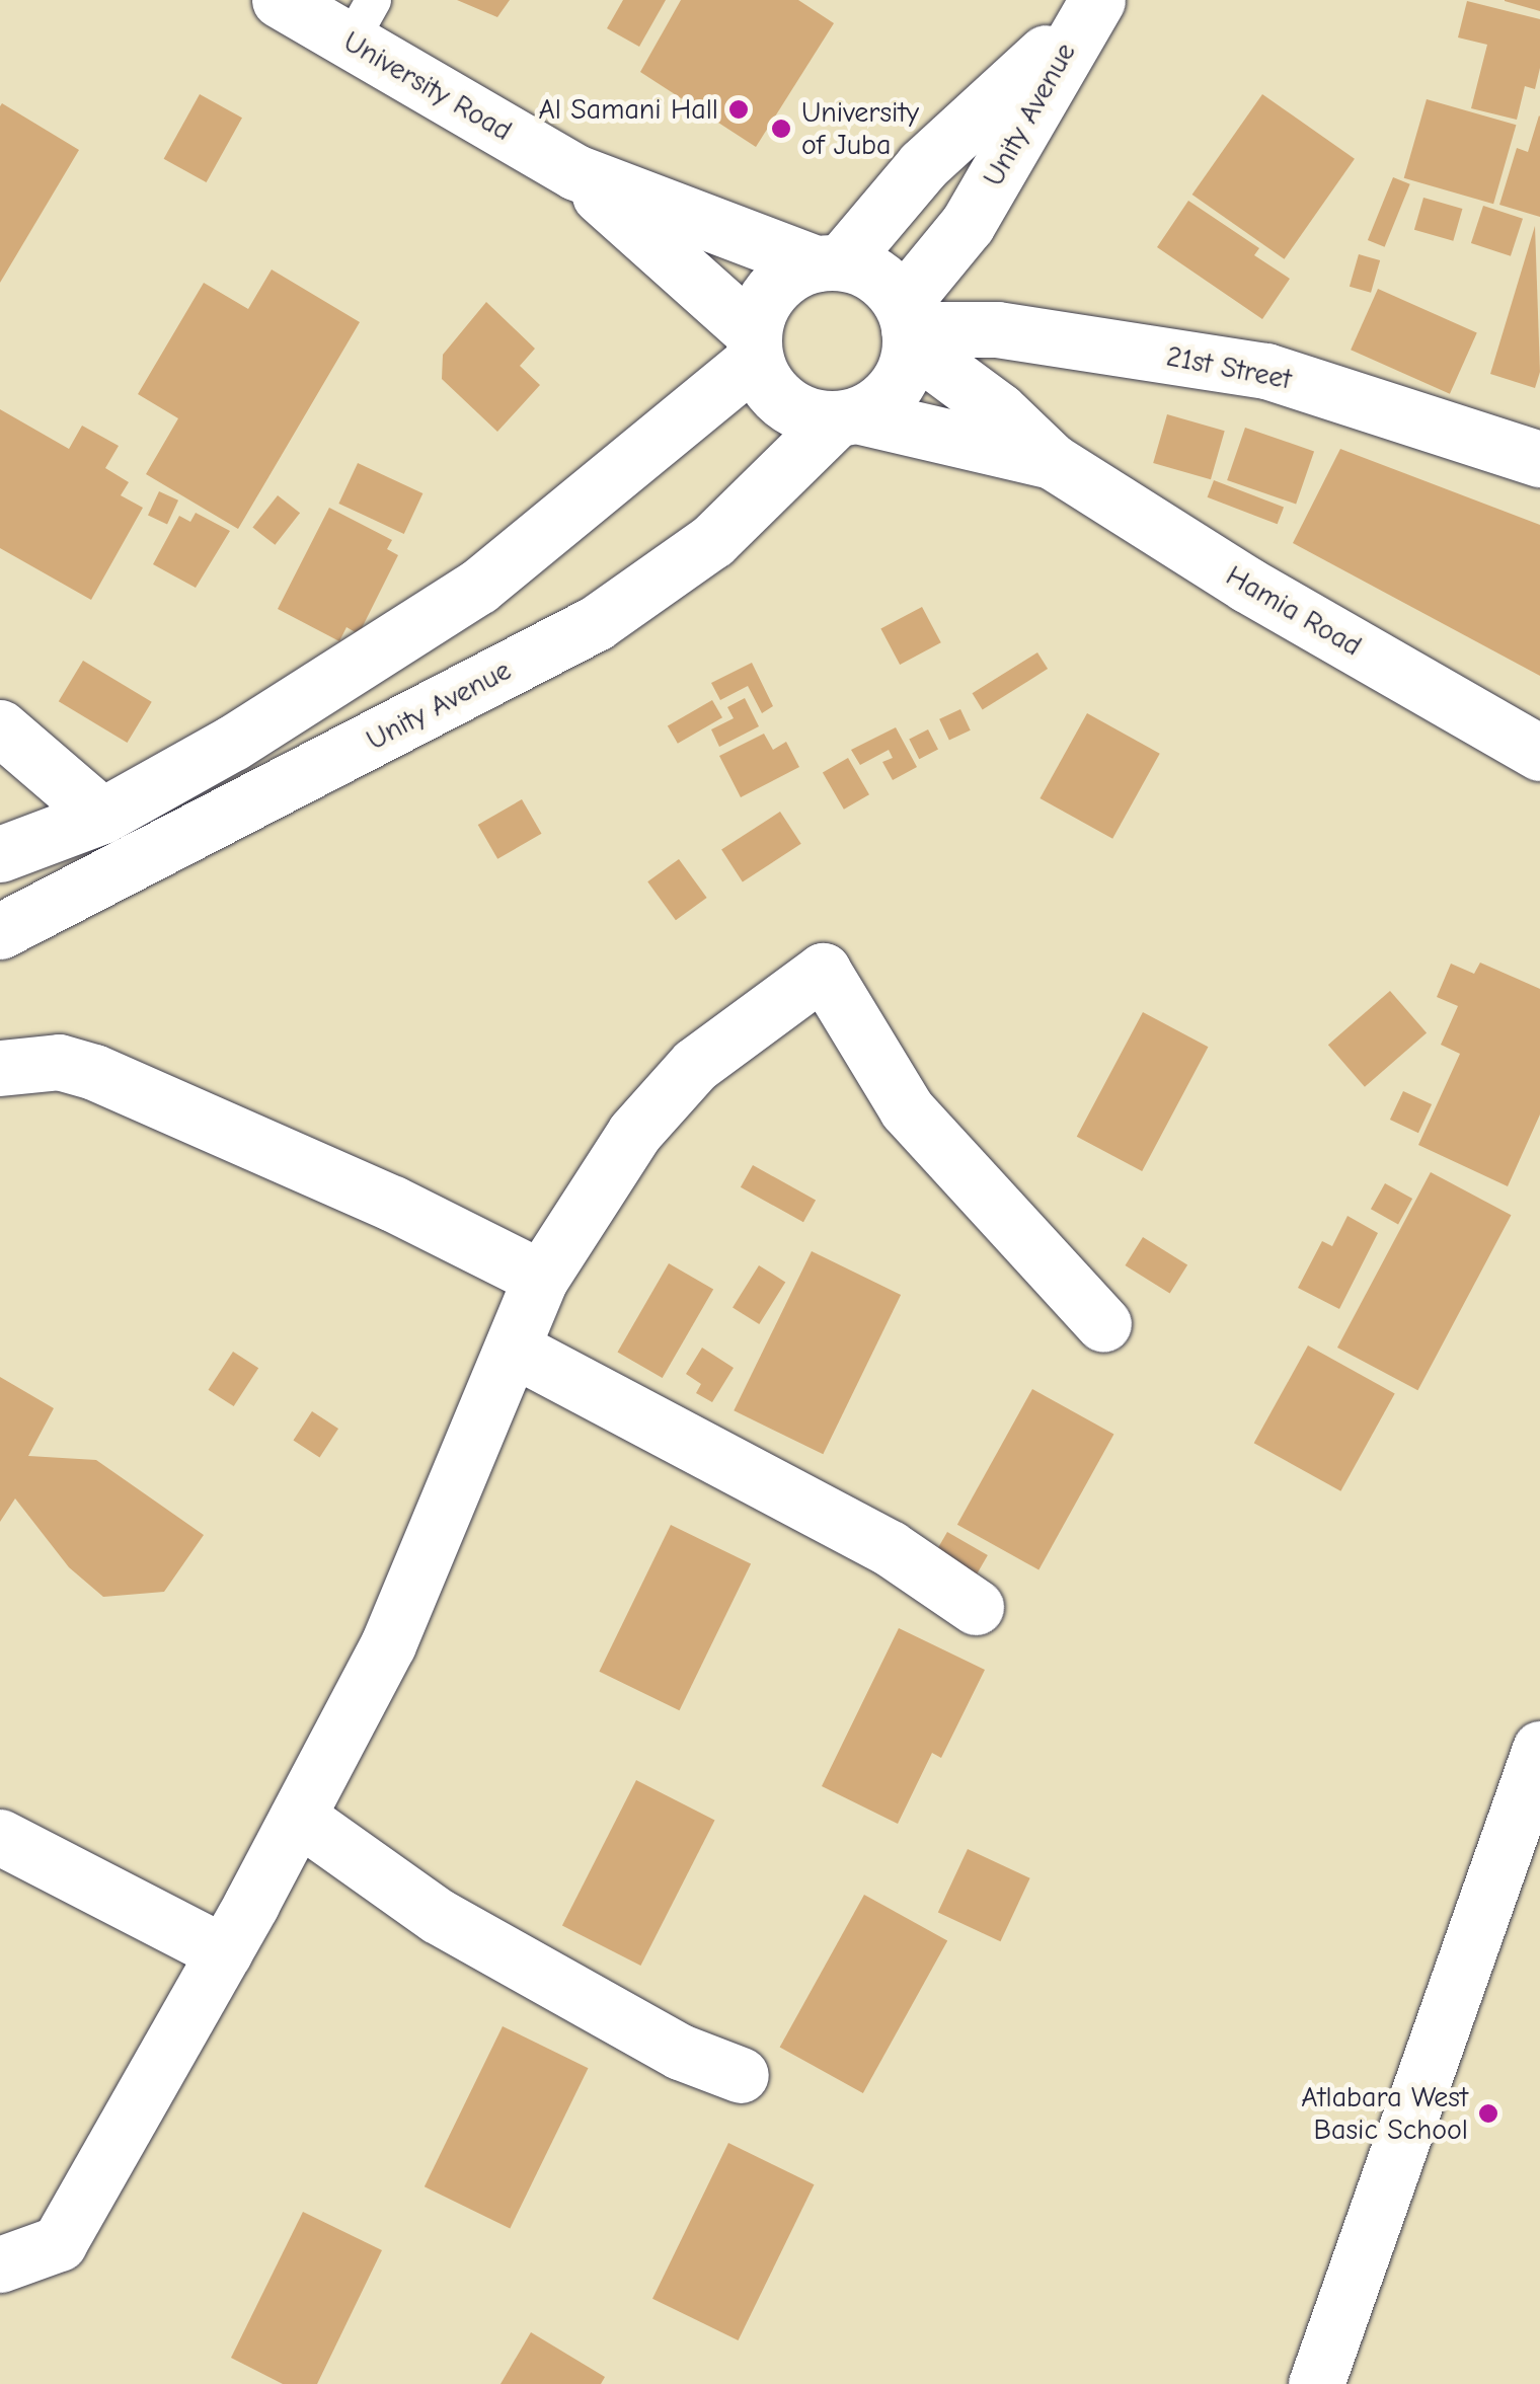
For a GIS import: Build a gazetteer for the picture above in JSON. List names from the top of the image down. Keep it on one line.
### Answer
{"streets":{"street":["University Road","Unity Avenue","21st Street","Hamia Road"]},"crossings":[["Unity Avenue","21st Street"]],"places":["Al Samani Hall","University of Juba","Atlabara West Basic School"]}
